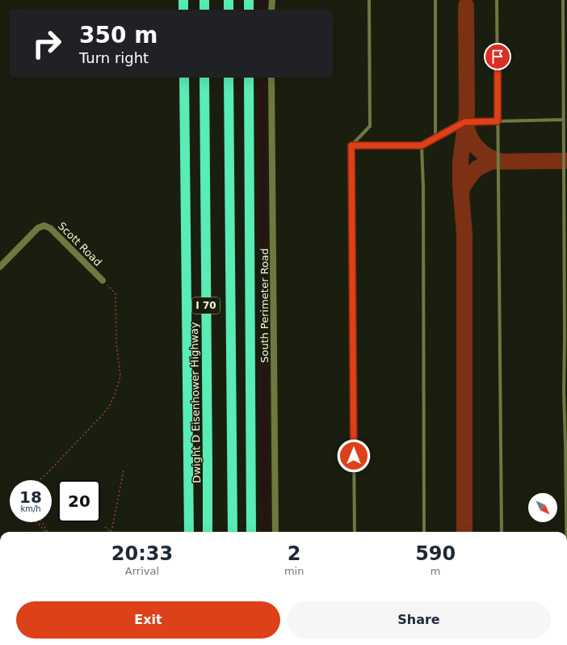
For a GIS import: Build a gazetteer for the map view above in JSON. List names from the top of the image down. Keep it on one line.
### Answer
{"streets":{"highway":["I 70","Dwight D Eisenhower Highway"],"street":["Scott Road","South Perimeter Road"]},"north":"bottom right","page":{"turn":["350 m","Turn right"],"speed":"18 km/h","limit":"20","eta":["20:33","Arrival","2","min","590","m"],"buttons":["Exit","Share"]}}
